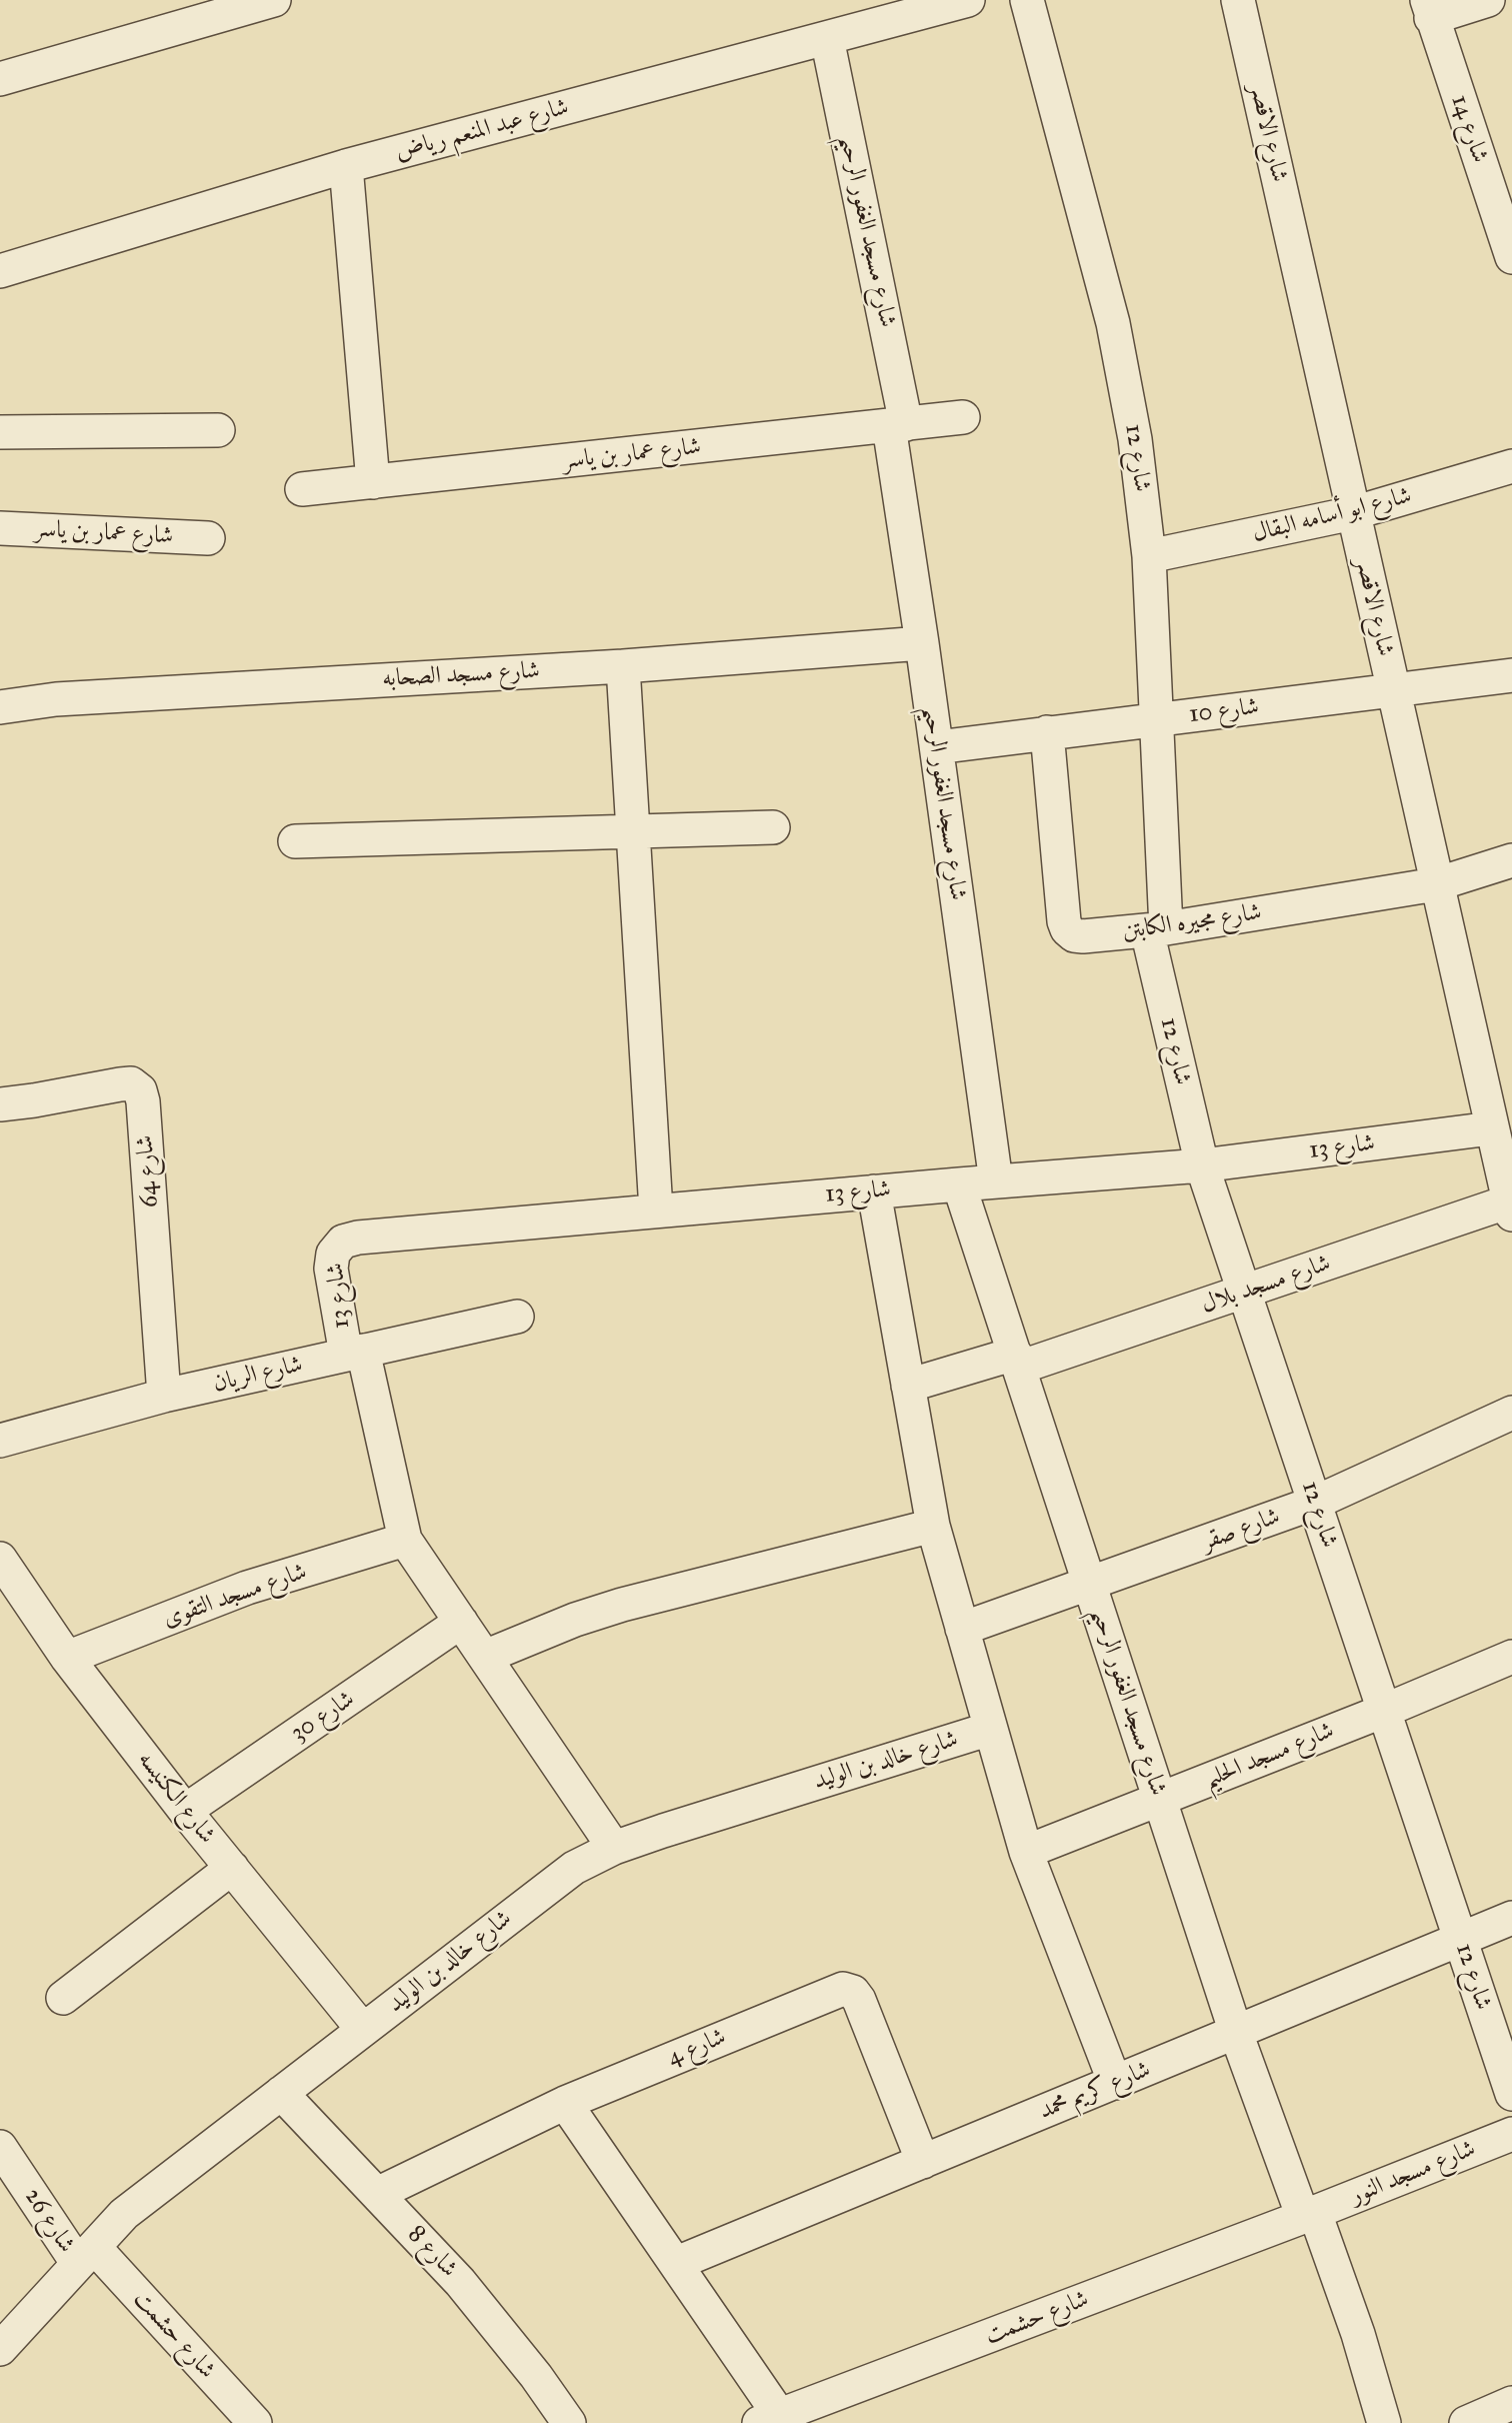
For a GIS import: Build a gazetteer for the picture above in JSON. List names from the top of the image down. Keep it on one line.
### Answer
{"streets":{"street":["شارع 14","شارع عبد المنعم رياض","شارع الاقصر","شارع مسجد الغفور الرحيم","شارع عمار بن ياسر","شارع 12","شارع ابو أسامه البقال","شارع مسجد الصحابه","شارع 10","شارع مجيره الكابتن","شارع 13","شارع 64","شارع مسجد بلال","شارع الريان","شارع صقر","شارع مسجد التقوى","شارع 30","شارع مسجد الحليم","شارع خالد بن الوليد","شارع الكنيسه","شارع 4","شارع كريم محمد","شارع مسجد النور","شارع 26","شارع 8","شارع حشمت"]},"crossings":[["شارع عبد المنعم رياض","شارع مسجد الغفور الرحيم"],["شارع الاقصر","شارع ابو أسامه البقال"],["شارع الاقصر","شارع 10"],["شارع الاقصر","شارع مجيره الكابتن"],["شارع الاقصر","شارع 13"],["شارع الاقصر","شارع مسجد بلال"],["شارع مسجد الغفور الرحيم","شارع عمار بن ياسر"],["شارع مسجد الغفور الرحيم","شارع مسجد الصحابه"],["شارع مسجد الغفور الرحيم","شارع 10"],["شارع مسجد الغفور الرحيم","شارع 13"],["شارع مسجد الغفور الرحيم","شارع مسجد بلال"],["شارع مسجد الغفور الرحيم","شارع صقر"],["شارع مسجد الغفور الرحيم","شارع مسجد الحليم"],["شارع مسجد الغفور الرحيم","شارع كريم محمد"],["شارع مسجد الغفور الرحيم","شارع مسجد النور"],["شارع مسجد الغفور الرحيم","شارع حشمت"],["شارع 12","شارع ابو أسامه البقال"],["شارع 12","شارع 10"],["شارع 12","شارع مجيره الكابتن"],["شارع 12","شارع 13"],["شارع 12","شارع مسجد بلال"],["شارع 12","شارع صقر"],["شارع 12","شارع مسجد الحليم"],["شارع 12","شارع كريم محمد"],["شارع 10","شارع مجيره الكابتن"],["شارع 13","شارع الريان"],["شارع 13","شارع مسجد التقوى"],["شارع 64","شارع الريان"],["شارع مسجد التقوى","شارع الكنيسه"],["شارع 30","شارع الكنيسه"],["شارع خالد بن الوليد","شارع الكنيسه"],["شارع خالد بن الوليد","شارع 26"],["شارع خالد بن الوليد","شارع 8"],["شارع خالد بن الوليد","شارع حشمت"],["شارع 4","شارع كريم محمد"],["شارع 4","شارع 8"],["شارع مسجد النور","شارع حشمت"],["شارع 26","شارع حشمت"]]}
